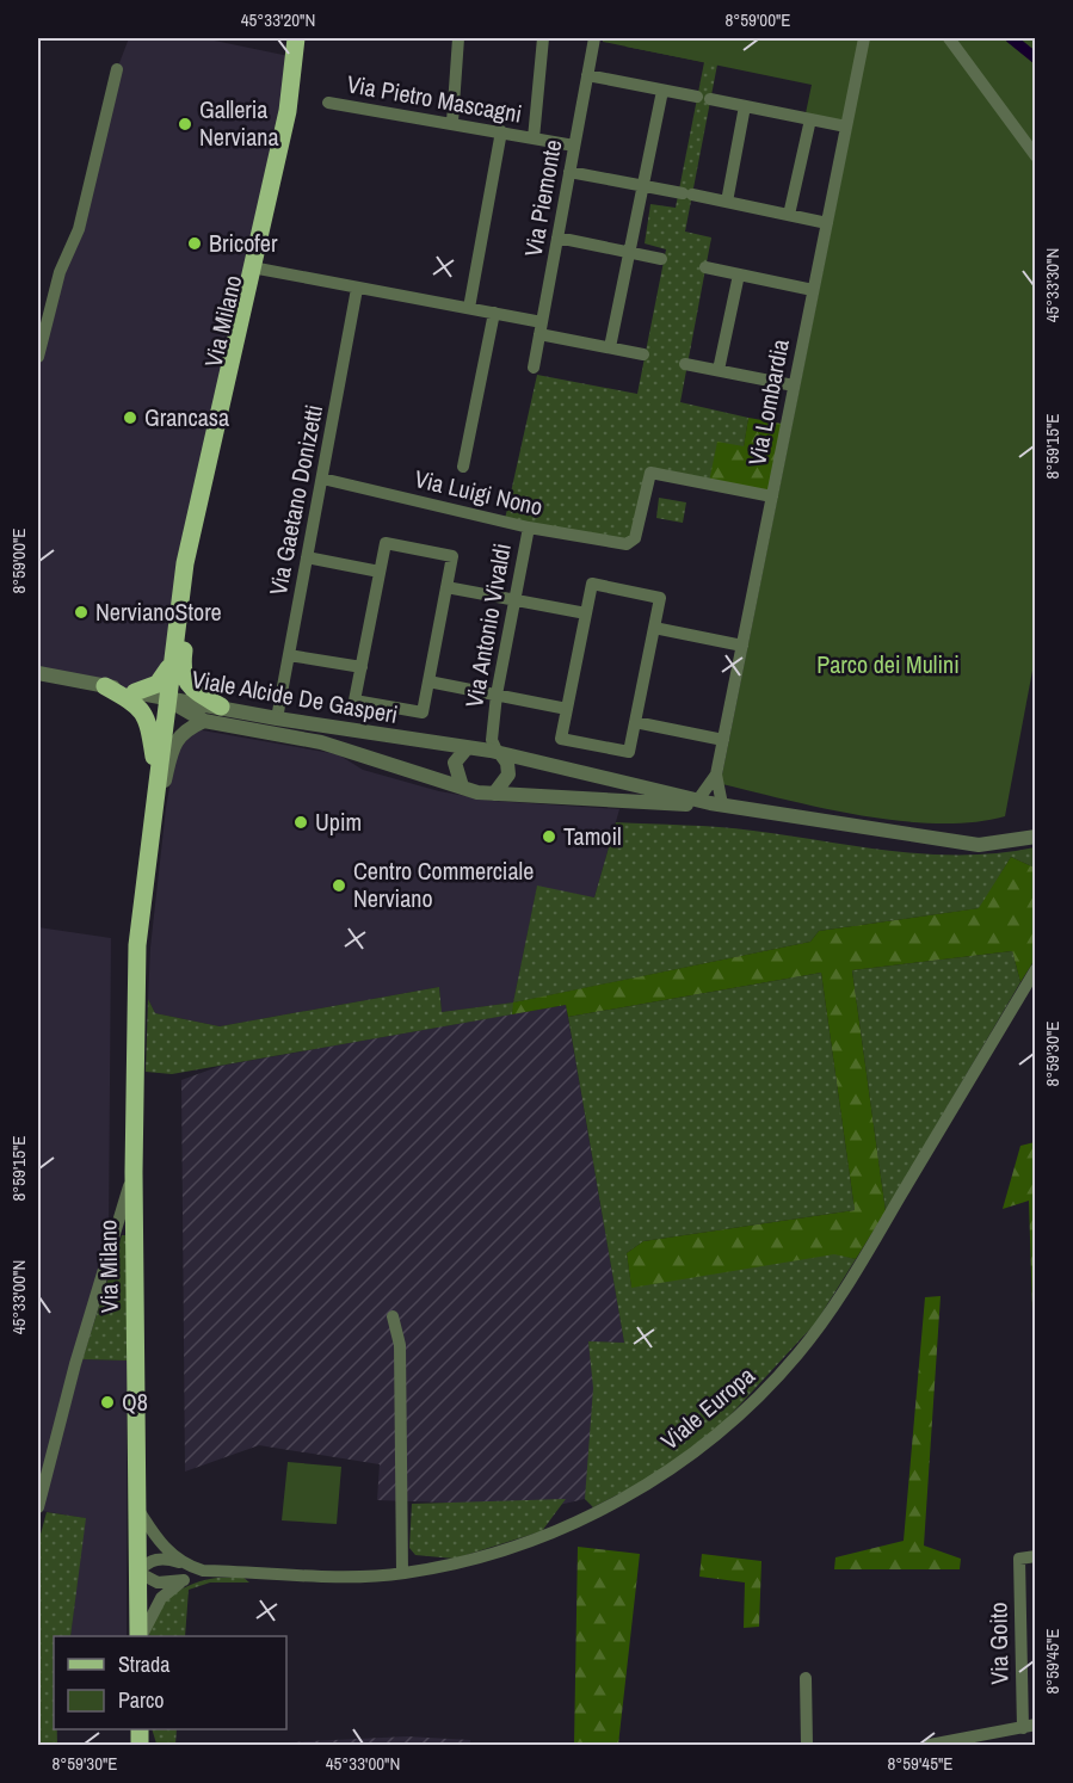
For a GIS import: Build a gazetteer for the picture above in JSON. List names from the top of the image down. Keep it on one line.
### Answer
{"streets":{"main road":["Via Milano"],"street":["Via Pietro Mascagni","Via Piemonte","Via Lombardia","Via Luigi Nono","Via Gaetano Donizetti","Via Antonio Vivaldi","Viale Alcide De Gasperi","Viale Europa","Via Goito"]},"crossings":[["Via Pietro Mascagni","Via Piemonte"],["Via Milano","Viale Alcide De Gasperi"],["Via Milano","Viale Europa"],["Via Lombardia","Via Luigi Nono"],["Via Lombardia","Viale Alcide De Gasperi"],["Via Luigi Nono","Via Gaetano Donizetti"],["Via Luigi Nono","Via Antonio Vivaldi"],["Via Gaetano Donizetti","Viale Alcide De Gasperi"],["Via Antonio Vivaldi","Viale Alcide De Gasperi"]],"parks":["Parco dei Mulini"],"places":["Galleria Nerviana","Bricofer","Grancasa","NervianoStore","Upim","Tamoil","Centro Commerciale Nerviano","Q8"],"legend":["Strada","Parco"],"coordinates":["45°33'20\"N","8°59'00\"E","45°33'30\"N","8°59'15\"E","8°59'30\"E","45°33'00\"N","8°59'45\"E"]}
